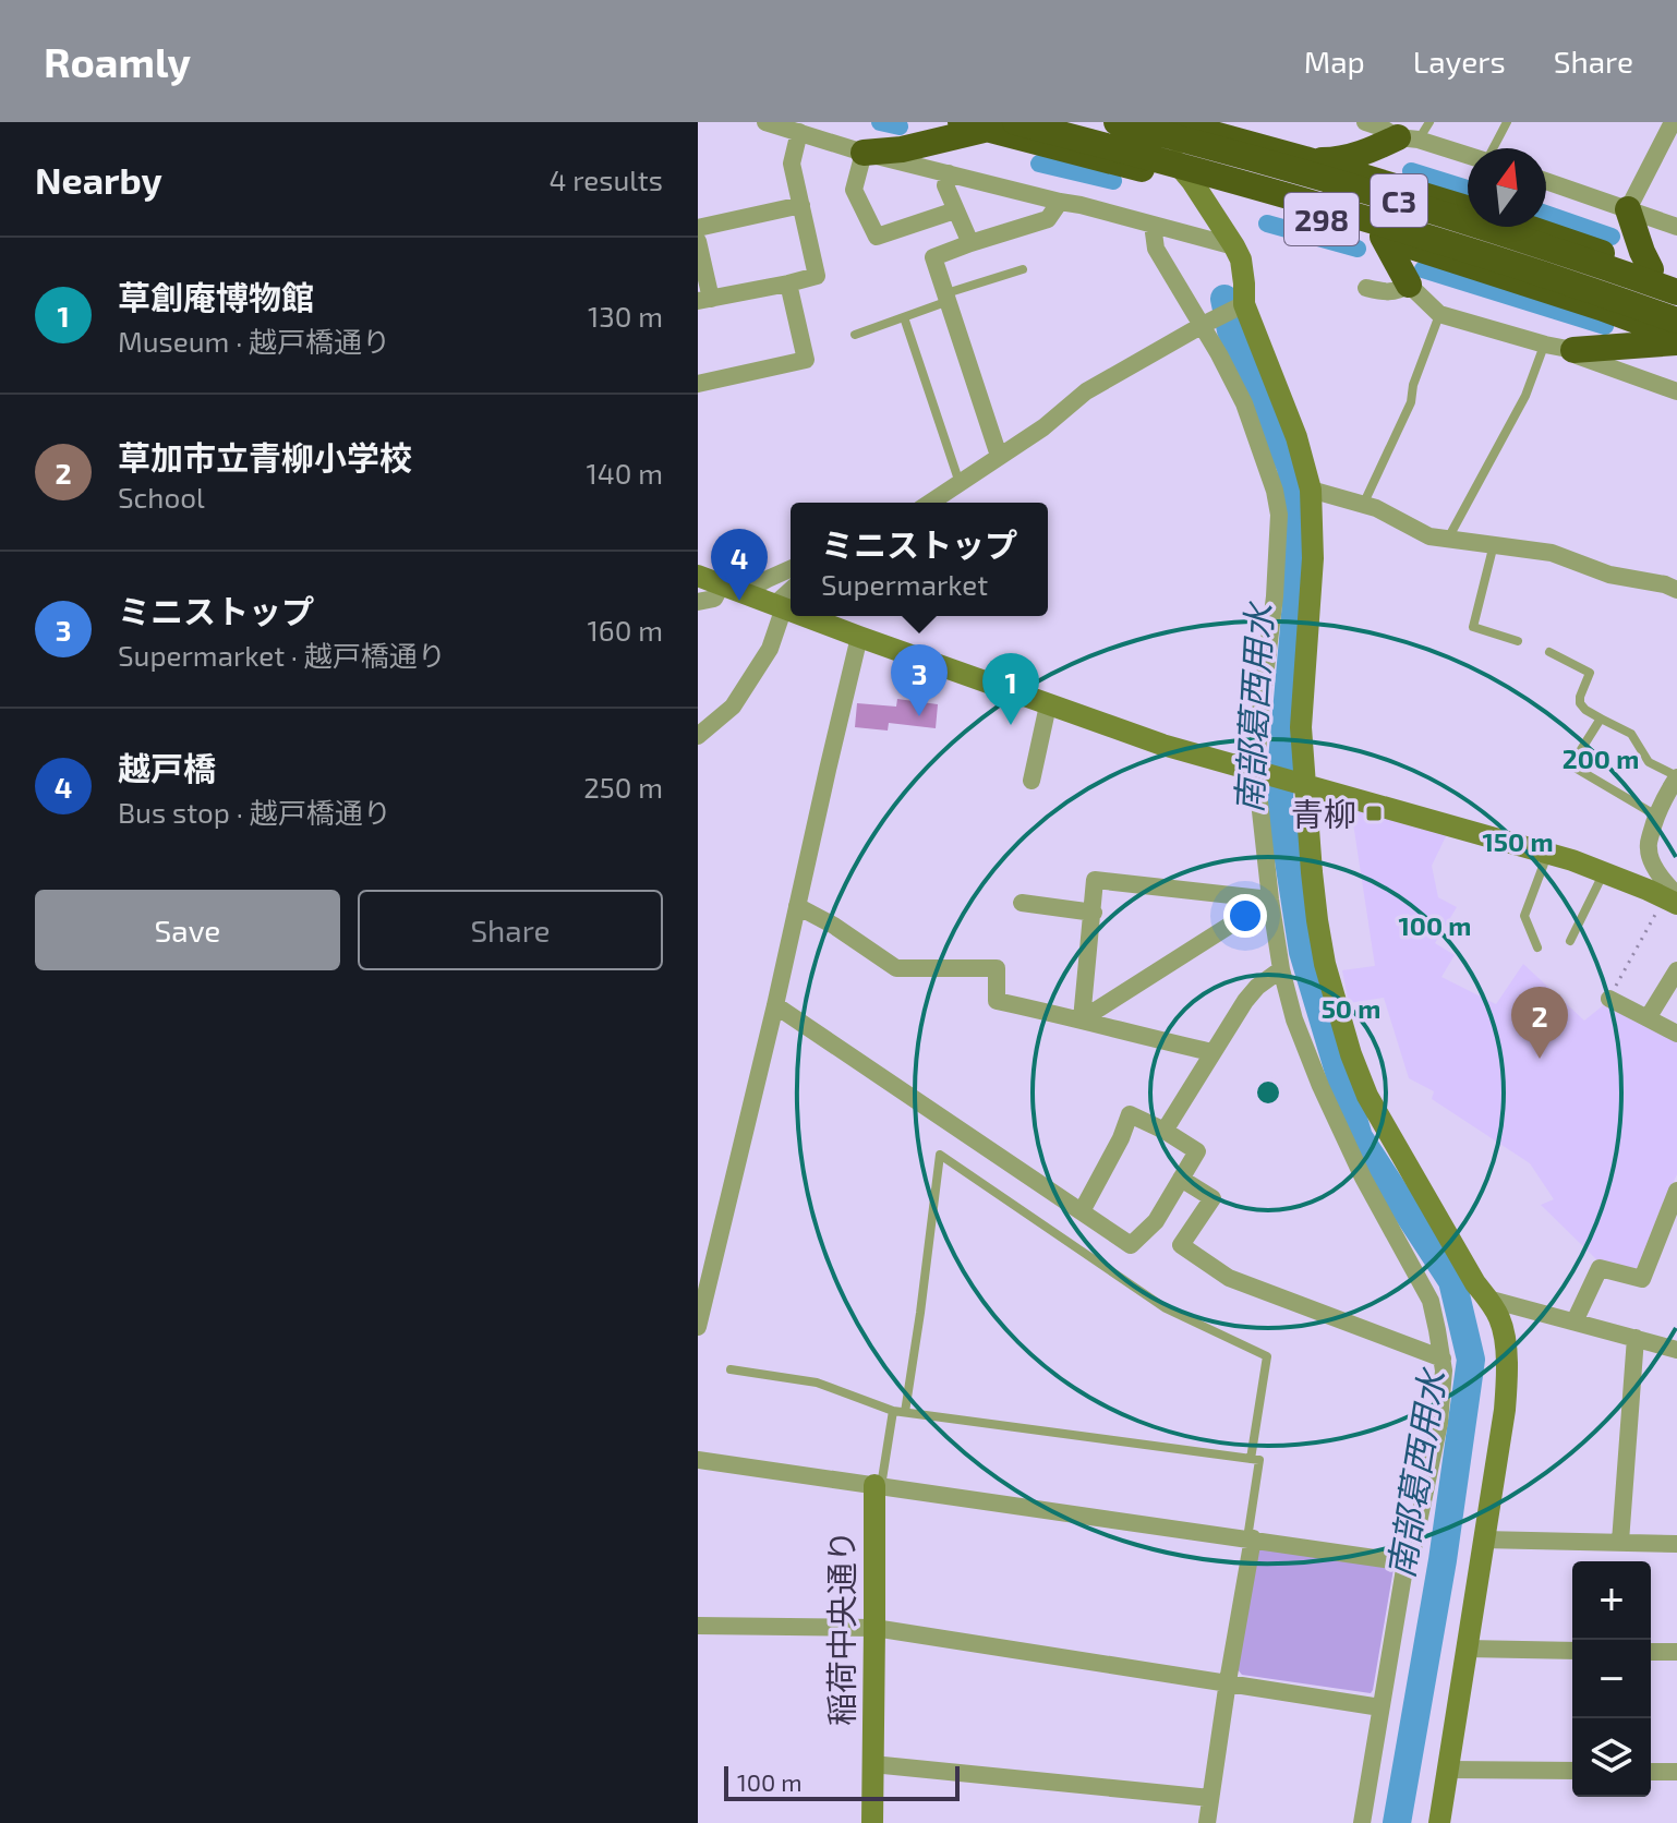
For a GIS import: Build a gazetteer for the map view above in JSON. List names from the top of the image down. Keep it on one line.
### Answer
{"streets":{"highway":["C3","298"],"street":["稲荷中央通り"]},"water":["南部葛西用水"],"places":{"transit":["青柳"]},"scale_bar":"100 m","north":"top","page":{"header":"Roamly","nav":["Map","Layers","Share"],"heading":["Nearby","4 results"],"list":[{"mark":"1","name":"草創庵博物館","note":"Museum · 越戸橋通り","value":"130 m"},{"mark":"2","name":"草加市立青柳小学校","note":"School","value":"140 m"},{"mark":"3","name":"ミニストップ","note":"Supermarket · 越戸橋通り","value":"160 m"},{"mark":"4","name":"越戸橋","note":"Bus stop · 越戸橋通り","value":"250 m"}],"popup":["ミニストップ","Supermarket"],"pins":["4","3","1","2"],"buttons":["Save","Share"],"map_buttons":["+","−"],"scale":"100 m"},"rings":["200 m","150 m","100 m","50 m"]}
